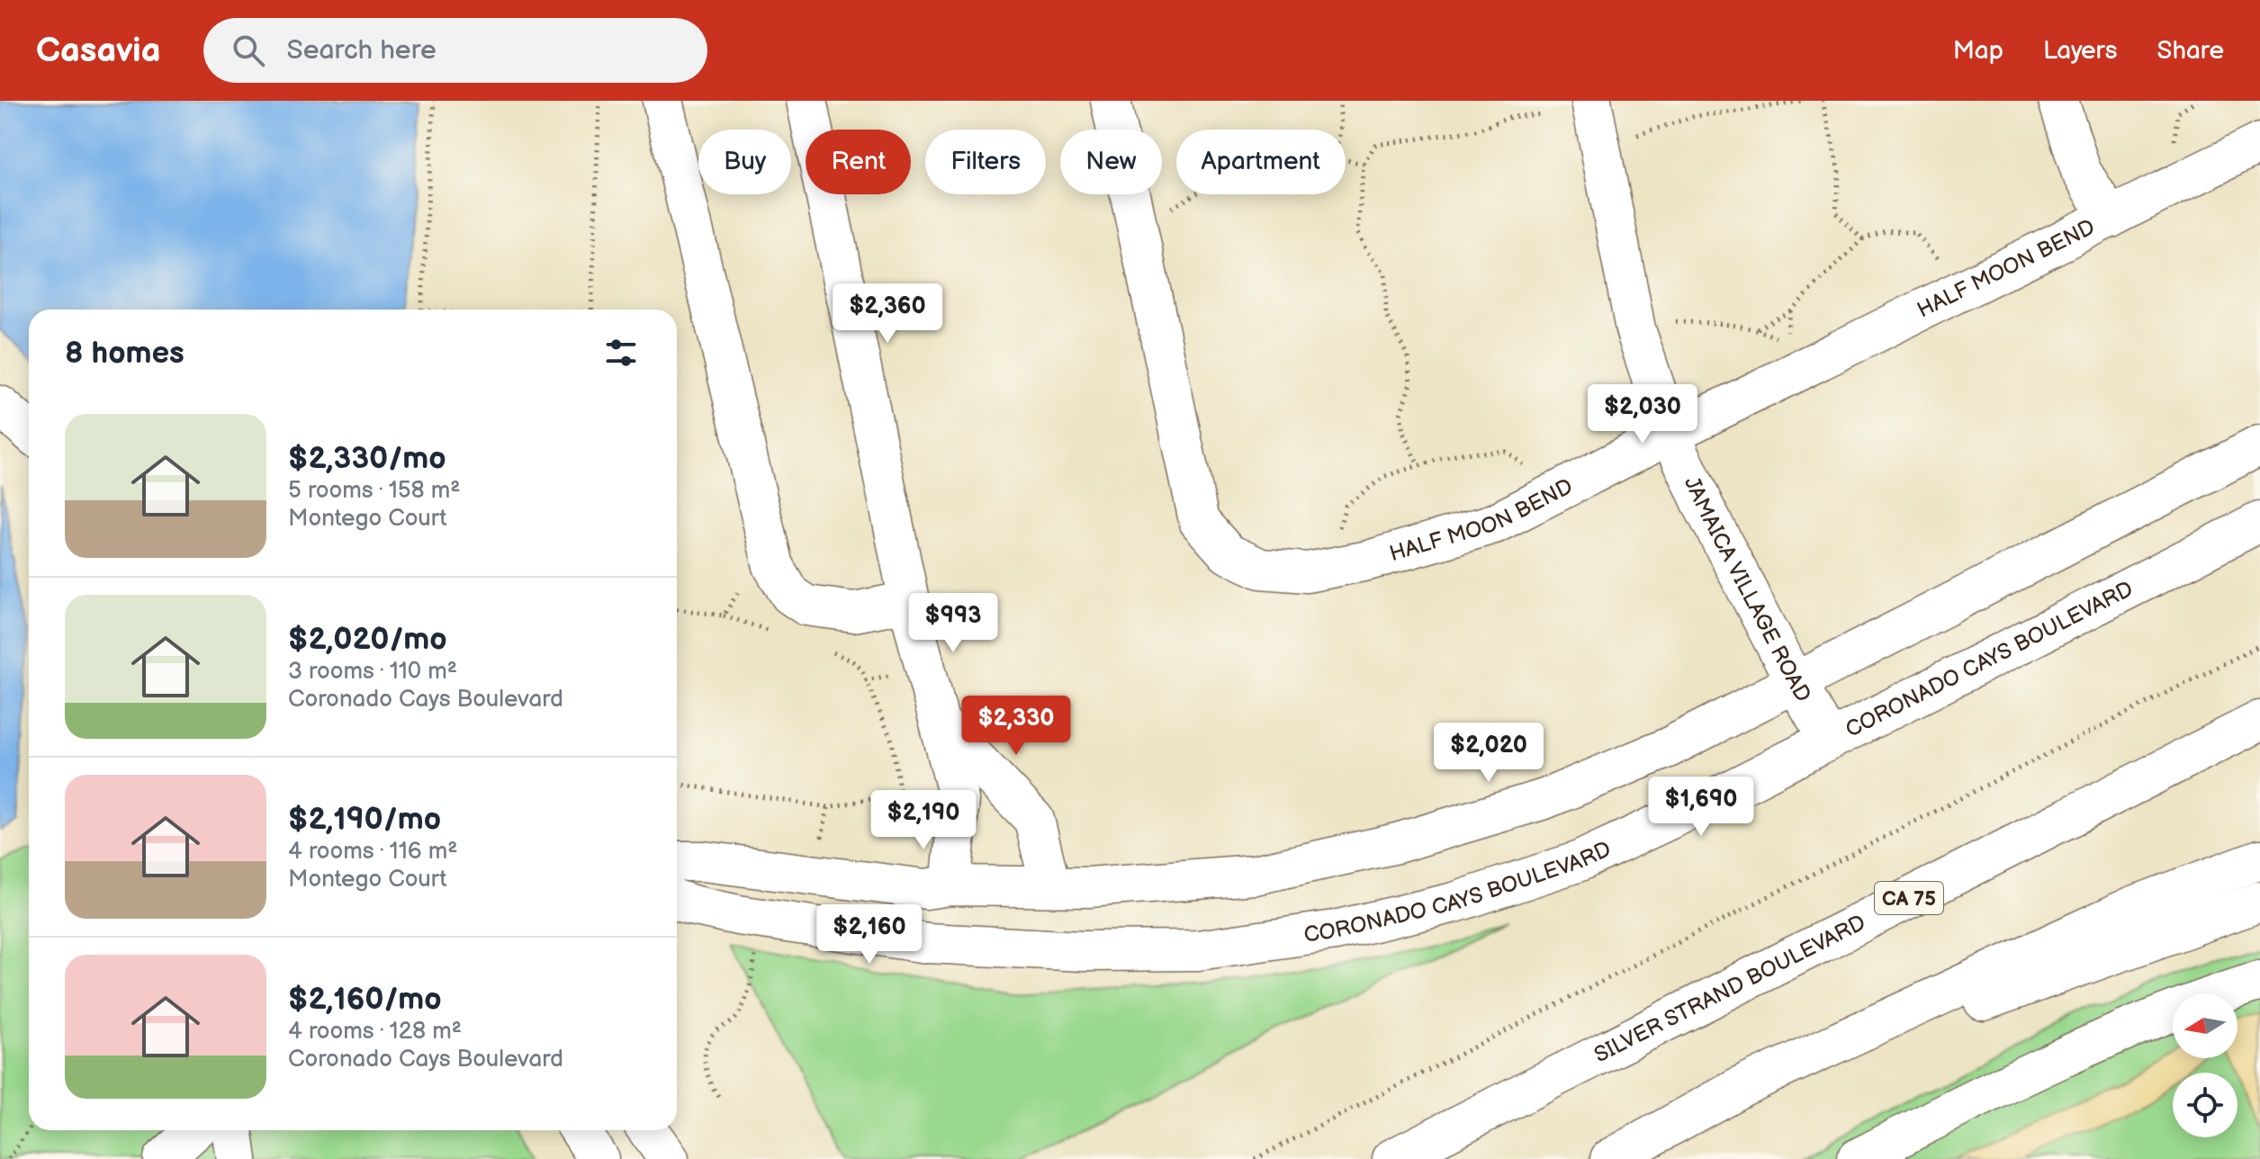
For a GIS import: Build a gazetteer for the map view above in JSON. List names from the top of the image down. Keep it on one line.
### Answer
{"streets":{"main road":["HALF MOON BEND","JAMAICA VILLAGE ROAD","CORONADO CAYS BOULEVARD","CA 75","SILVER STRAND BOULEVARD"]},"crossings":[["HALF MOON BEND","JAMAICA VILLAGE ROAD"],["JAMAICA VILLAGE ROAD","CORONADO CAYS BOULEVARD"]],"north":"left","page":{"header":"Casavia","search":"Search here","nav":["Map","Layers","Share"],"chip":["Buy","Rent","Filters","New","Apartment"],"price":["$2,360","$2,030","$993","$2,330","$2,020","$1,690","$2,190","$2,160"],"heading":"8 homes","list":[{"name":"$2,330/mo","note":"5 rooms · 158 m² · Montego Court"},{"name":"$2,020/mo","note":"3 rooms · 110 m² · Coronado Cays Boulevard"},{"name":"$2,190/mo","note":"4 rooms · 116 m² · Montego Court"},{"name":"$2,160/mo","note":"4 rooms · 128 m² · Coronado Cays Boulevard"}]}}
